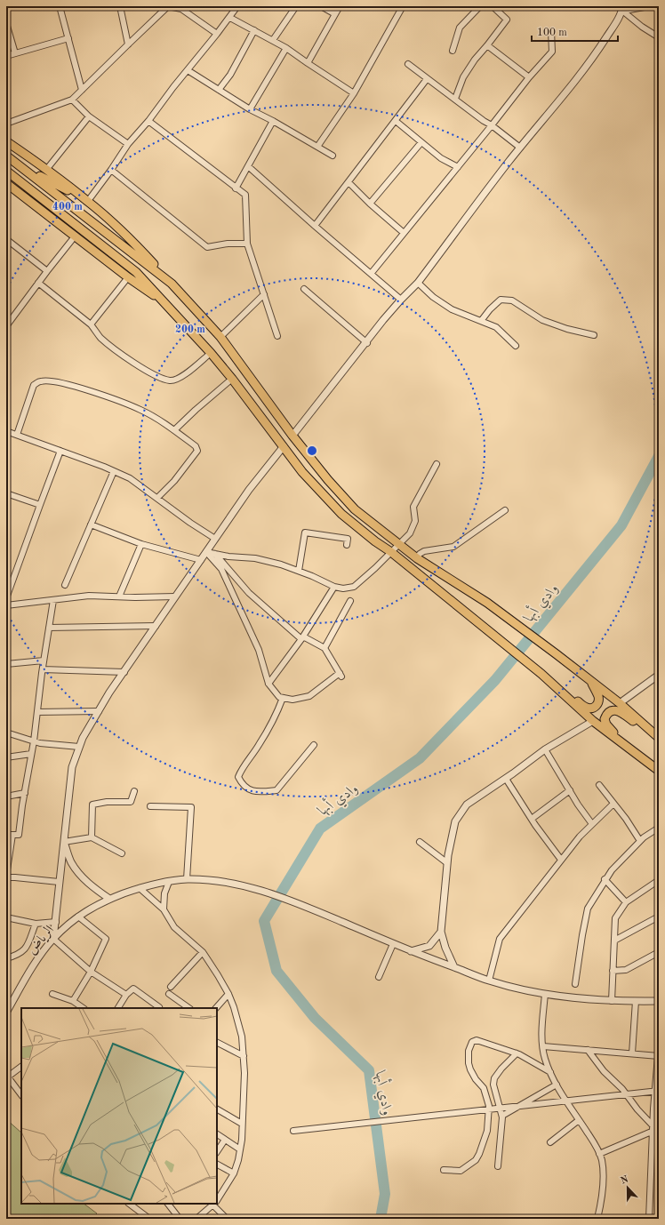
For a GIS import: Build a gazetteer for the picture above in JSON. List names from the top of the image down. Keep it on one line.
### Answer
{"streets":{"street":["الرياض"]},"water":["وادي أبها"],"scale_bar":"100 m","north":"top","rings":["400 m","200 m"]}
